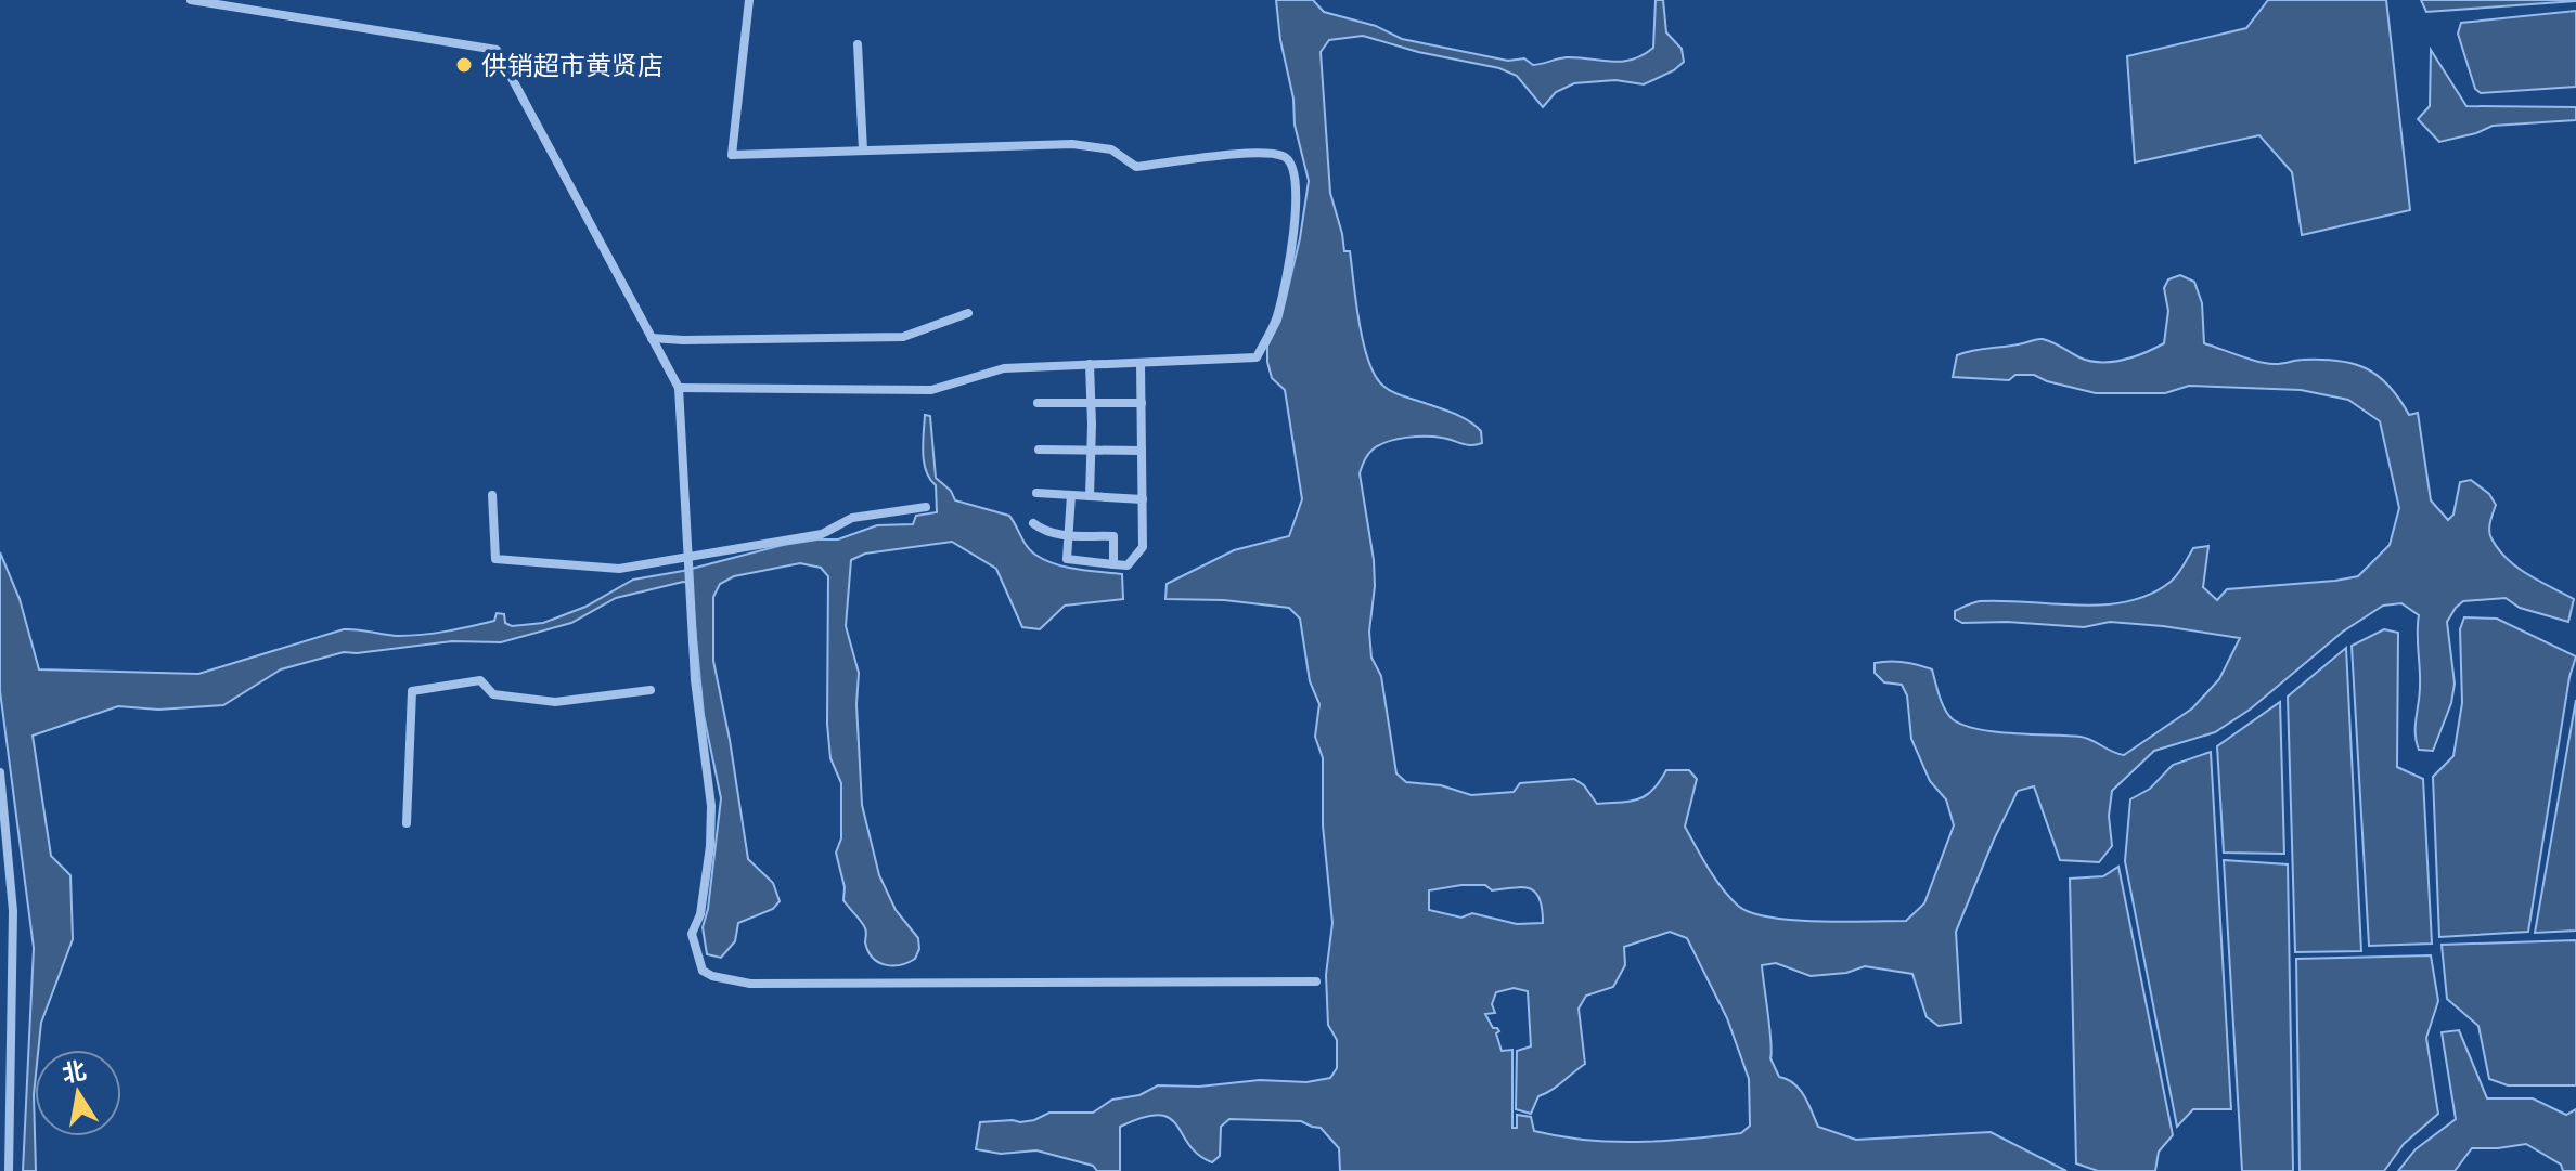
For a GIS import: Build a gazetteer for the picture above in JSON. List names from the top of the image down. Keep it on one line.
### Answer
{"places":["供销超市黄贤店"],"north":"top"}
